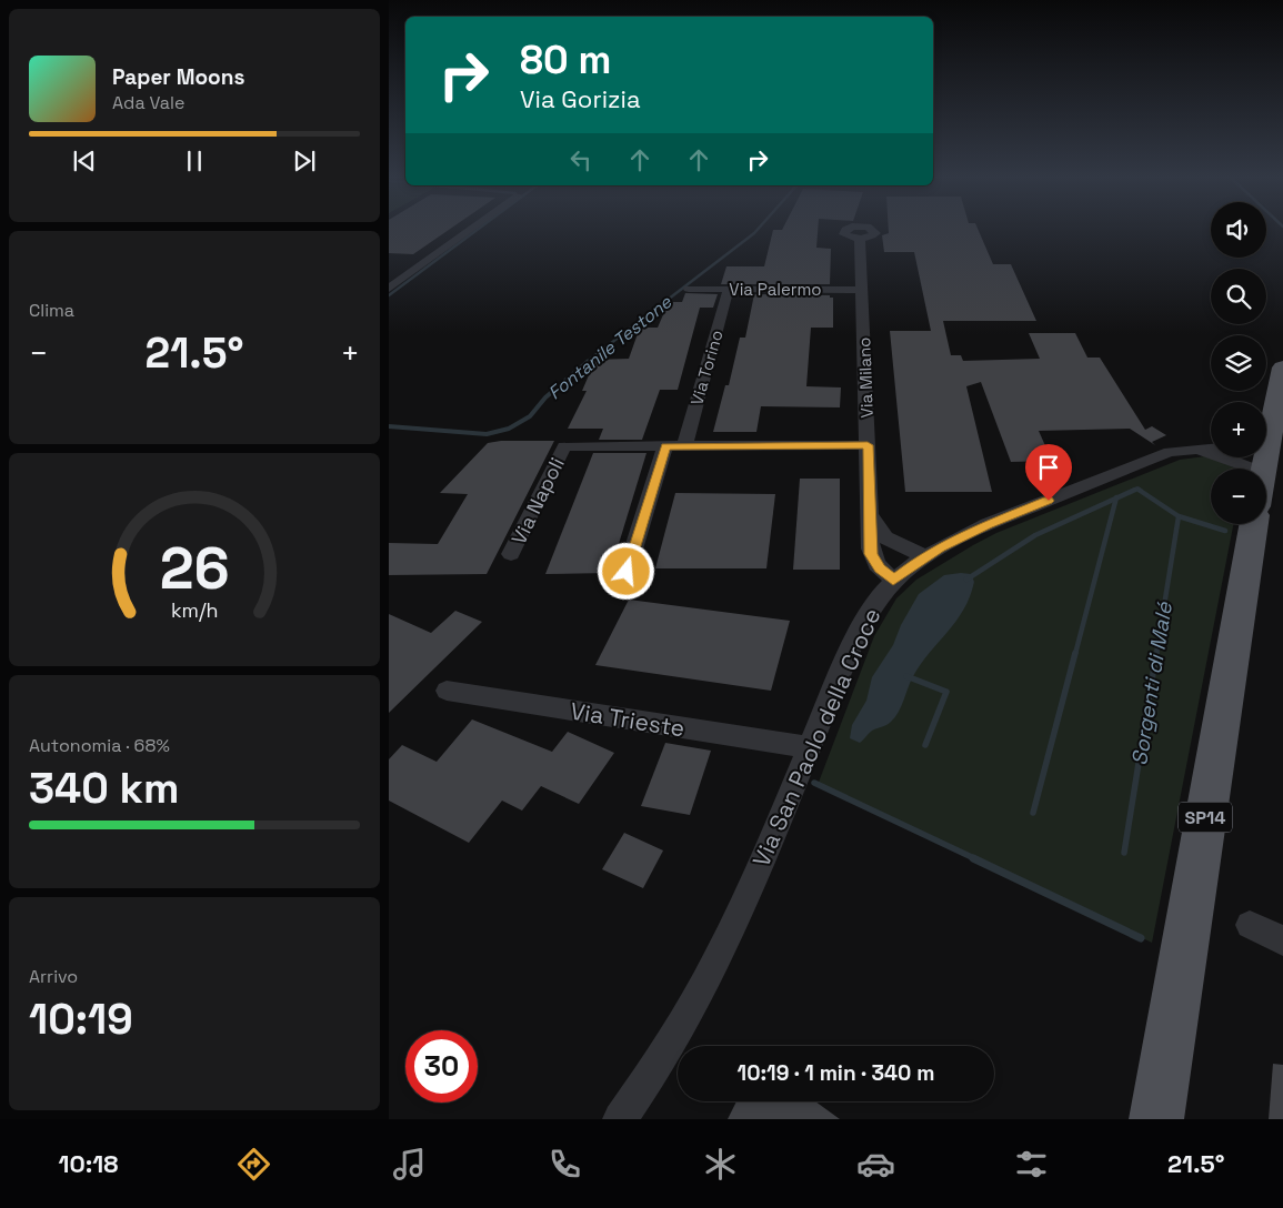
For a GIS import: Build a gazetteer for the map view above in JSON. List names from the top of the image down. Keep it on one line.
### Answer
{"streets":{"main road":["SP14"],"street":["Via Palermo","Via Torino","Via Milano","Via Napoli","Via Trieste","Via San Paolo della Croce"]},"crossings":[["Via Palermo","Via Torino"],["Via Palermo","Via Milano"],["Via Milano","Via San Paolo della Croce"],["Via Trieste","Via San Paolo della Croce"]],"water":["Fontanile Testone","Sorgenti di Malé"],"page":{"turn":["80 m","Via Gorizia"],"song":["Paper Moons","Ada Vale"],"map_buttons":["+","−"],"tile":["Clima",["Autonomia · 68%","340 km"],["Arrivo","10:19"]],"heat":["−","21.5°","+"],"limit":"30","trip":"10:19 · 1 min · 340 m","tabs":["10:18","21.5°"],"gauge":["26","km/h"]}}
